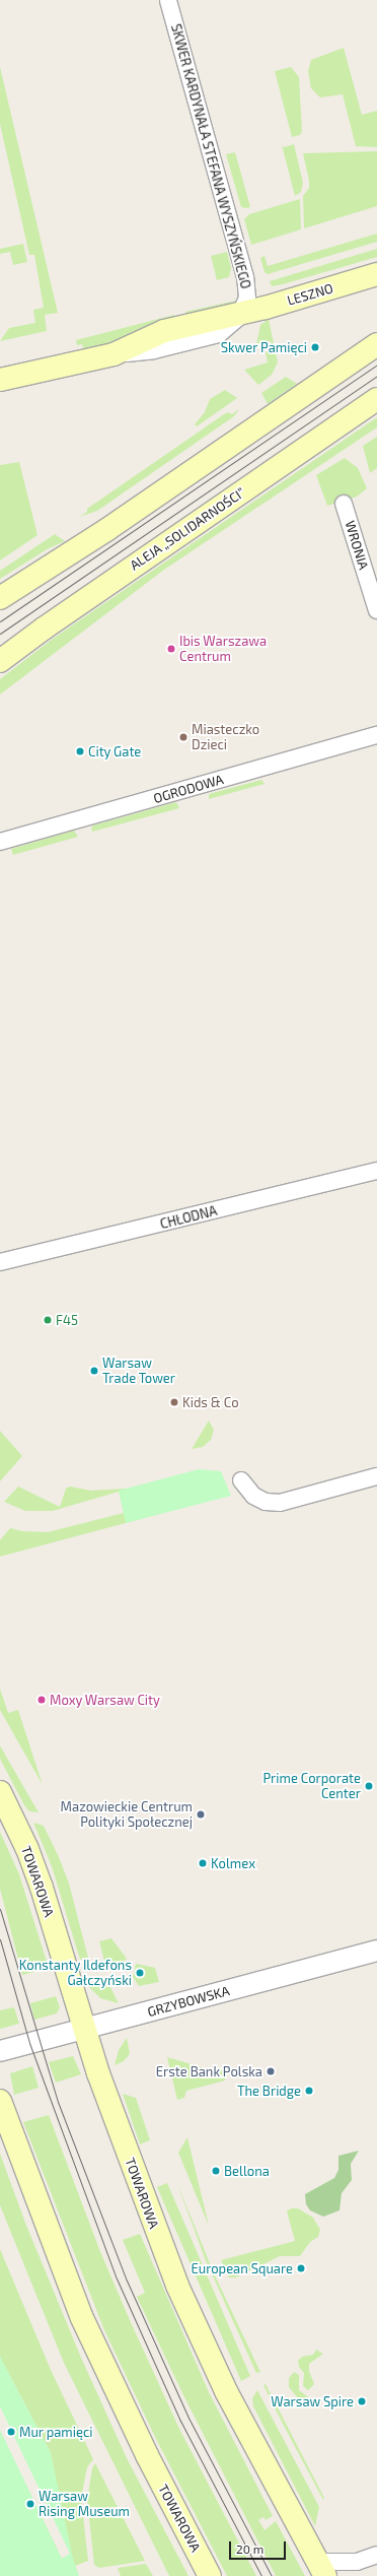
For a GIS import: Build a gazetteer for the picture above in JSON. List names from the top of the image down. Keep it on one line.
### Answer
{"streets":{"main road":["LESZNO","ALEJA „SOLIDARNOŚCI”","TOWAROWA"],"street":["SKWER KARDYNAŁA STEFANA WYSZYŃSKIEGO","WRONIA","OGRODOWA","CHŁODNA","GRZYBOWSKA"]},"crossings":[["SKWER KARDYNAŁA STEFANA WYSZYŃSKIEGO","LESZNO"],["TOWAROWA","GRZYBOWSKA"]],"places":["Skwer Pamięci","Ibis Warszawa Centrum","Miasteczko Dzieci","City Gate","F45","Warsaw Trade Tower","Kids & Co","Moxy Warsaw City","Prime Corporate Center","Mazowieckie Centrum Polityki Społecznej","Kolmex","Konstanty Ildefons Gałczyński","Erste Bank Polska","The Bridge","Bellona","European Square","Warsaw Spire","Mur pamięci","Warsaw Rising Museum"],"scale_bar":"20 m"}
